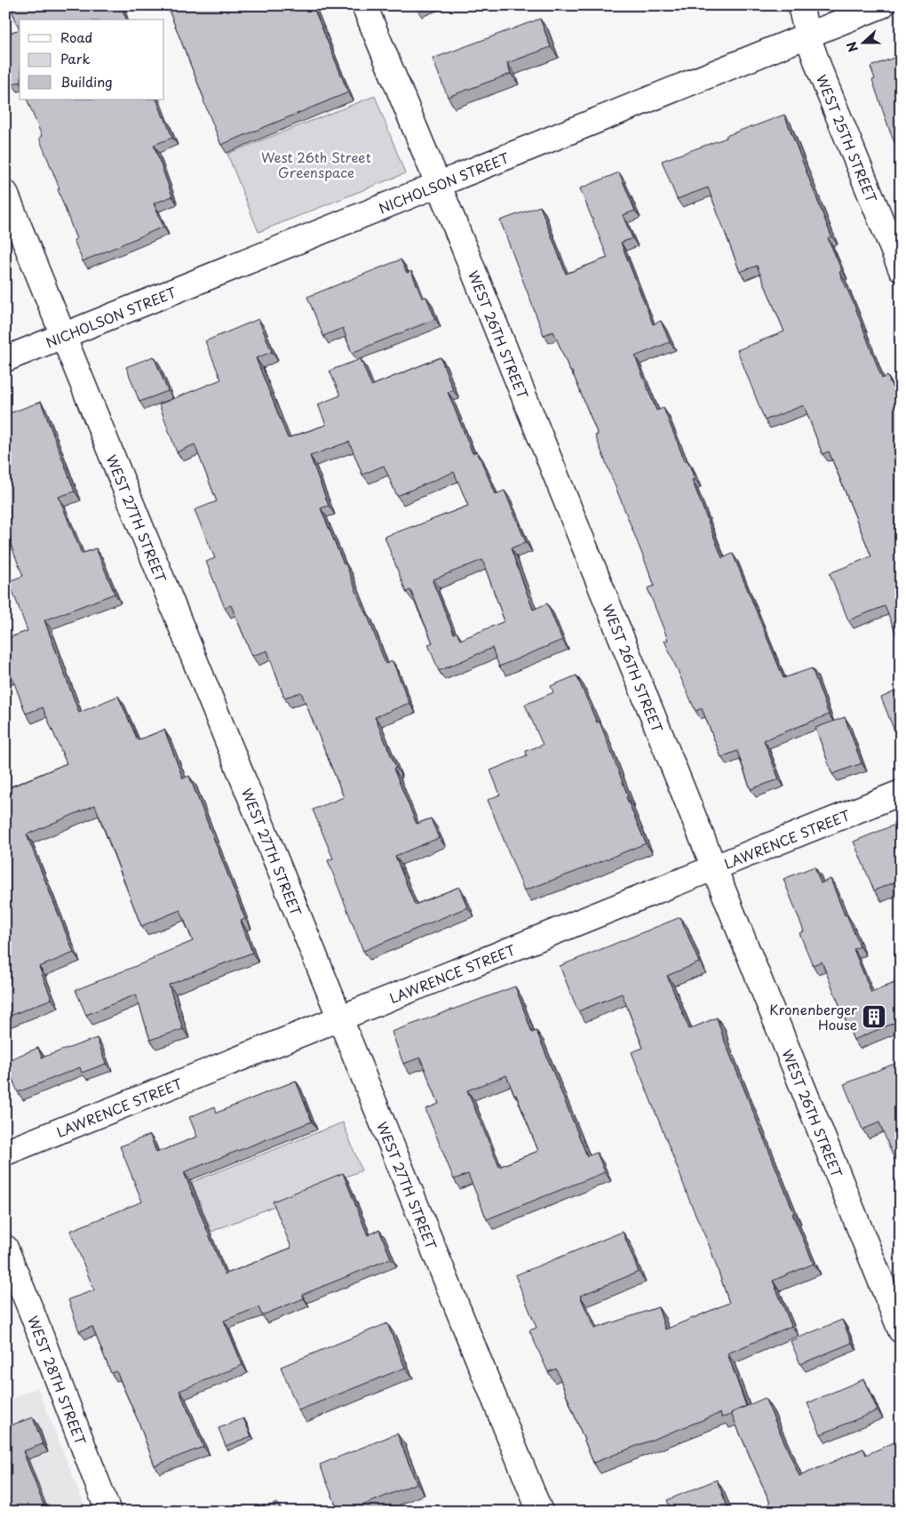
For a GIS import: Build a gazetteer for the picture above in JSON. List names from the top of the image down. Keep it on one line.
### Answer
{"streets":{"street":["WEST 25TH STREET","NICHOLSON STREET","WEST 26TH STREET","WEST 27TH STREET","LAWRENCE STREET","WEST 28TH STREET"]},"crossings":[["WEST 25TH STREET","NICHOLSON STREET"],["NICHOLSON STREET","WEST 26TH STREET"],["NICHOLSON STREET","WEST 27TH STREET"],["WEST 26TH STREET","LAWRENCE STREET"],["WEST 27TH STREET","LAWRENCE STREET"]],"parks":["West 26th Street Greenspace"],"places":{"building":["Kronenberger House"]},"legend":["Road","Park","Building"],"north":"left"}
